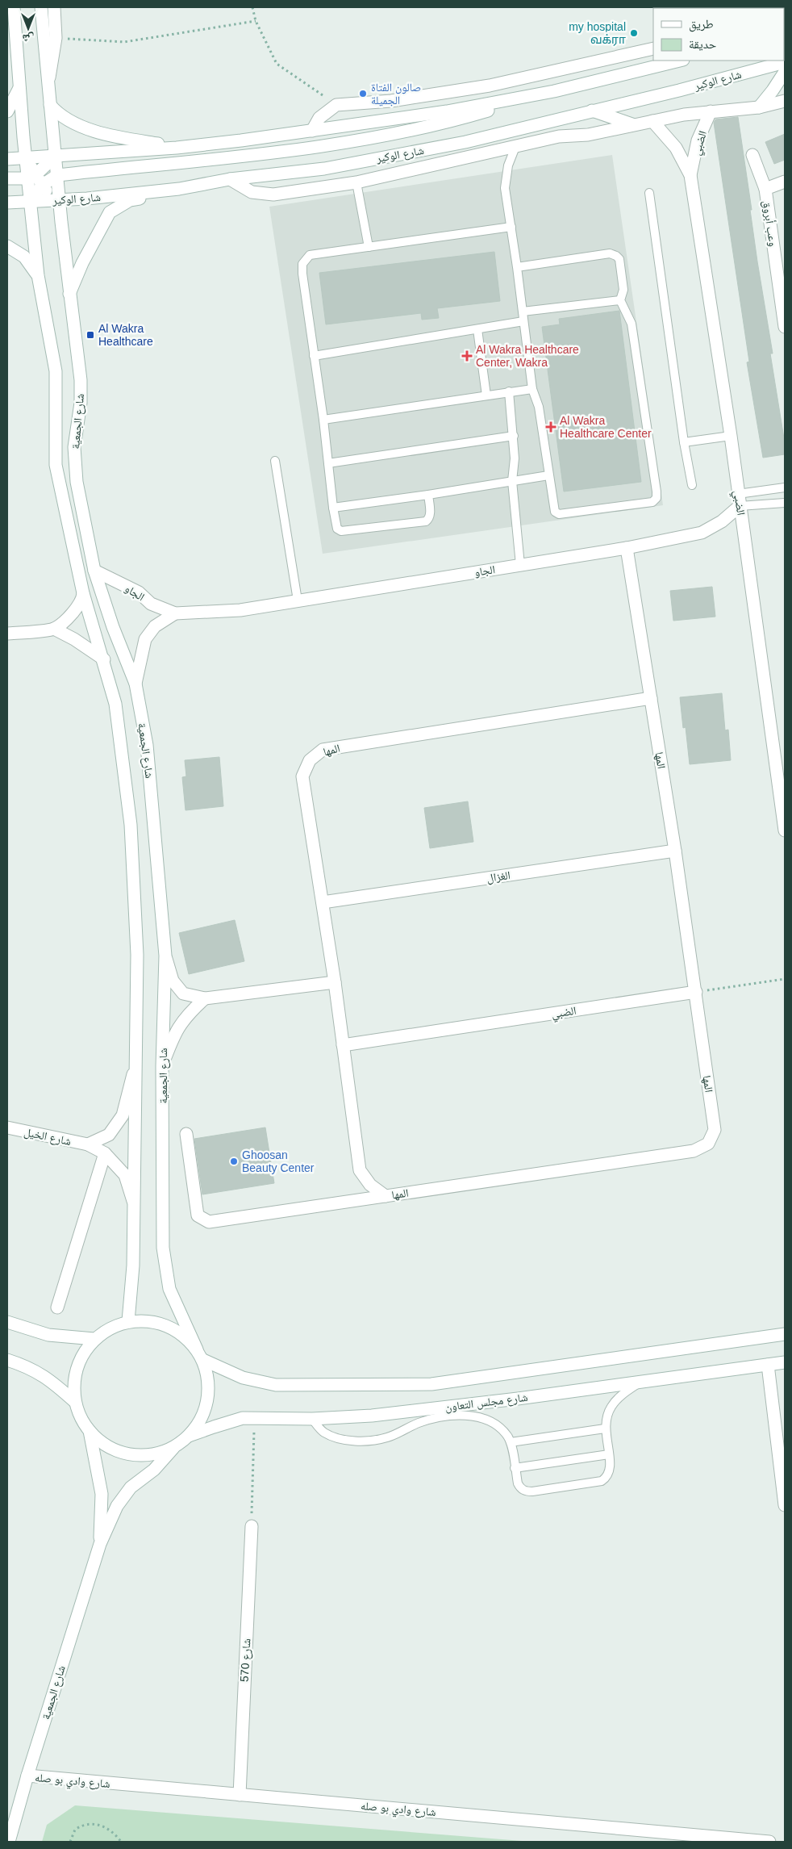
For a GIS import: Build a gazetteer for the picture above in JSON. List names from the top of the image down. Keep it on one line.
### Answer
{"streets":{"street":["شارع الوكير","الضبي","وعب أبروق","شارع الجمعية","الجاو","المها","الغزال","شارع الخيل","شارع مجلس التعاون","شارع 570","شارع وادي بو صله"]},"crossings":[["شارع الوكير","شارع الجمعية"],["الضبي","الجاو"],["الضبي","المها"],["شارع الجمعية","الجاو"],["شارع الجمعية","شارع الخيل"],["شارع الجمعية","شارع مجلس التعاون"],["شارع الجمعية","شارع وادي بو صله"],["الجاو","المها"],["المها","الغزال"],["شارع 570","شارع وادي بو صله"]],"places":{"other":["my hospital வக்ரா","صالون الفتاة الجميلة","Ghoosan Beauty Center"],"transit":["Al Wakra Healthcare"],"health":["Al Wakra Healthcare Center, Wakra","Al Wakra Healthcare Center"]},"legend":["طريق","حديقة"],"north":"bottom"}
